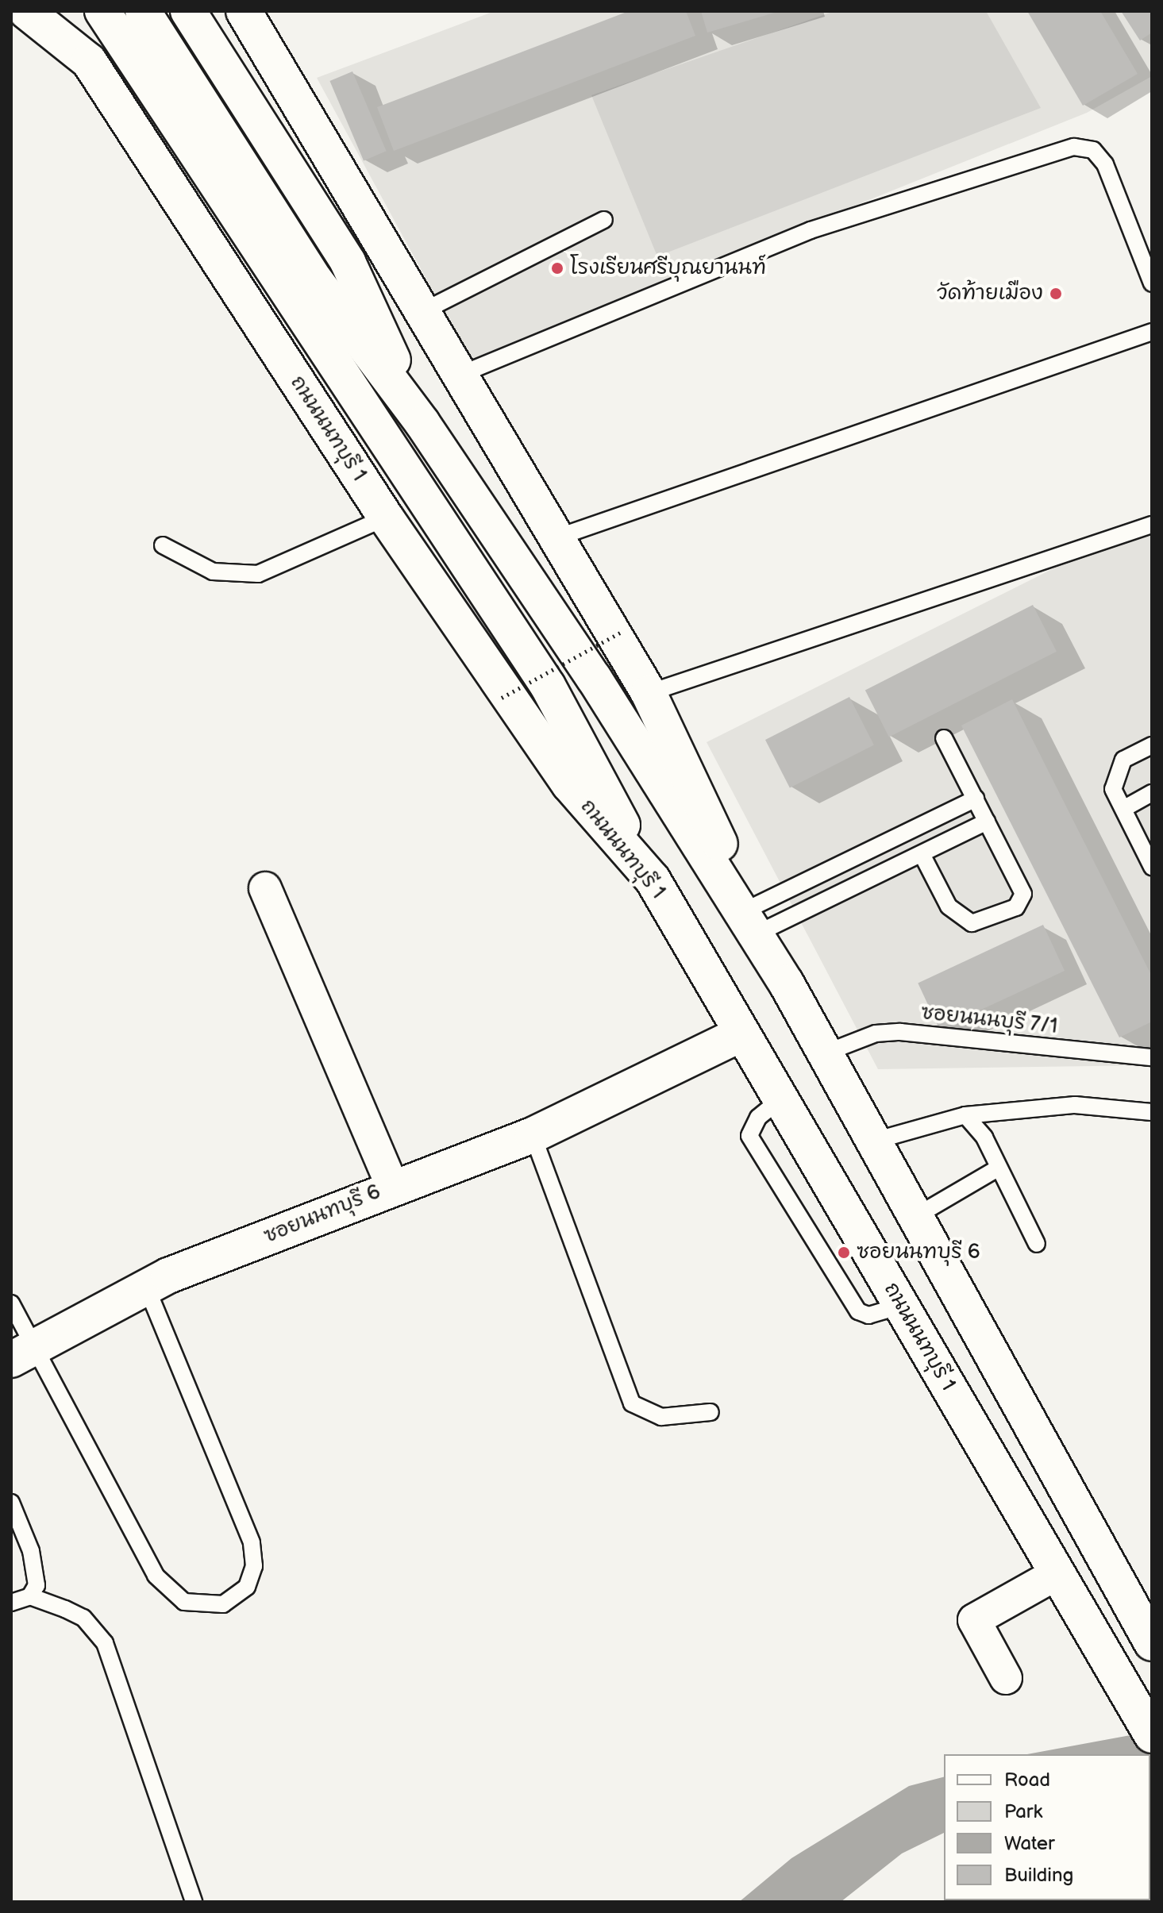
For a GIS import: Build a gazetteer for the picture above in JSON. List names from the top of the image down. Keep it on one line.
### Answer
{"streets":{"main road":["ถนนนนทบุรี 1","ซอยนนทบุรี 6"],"lane":["ซอยนนนบุรี 7/1"]},"crossings":[["ถนนนนทบุรี 1","ซอยนนทบุรี 6"]],"places":["โรงเรียนศรีบุณยานนท์","วัดท้ายเมือง","ซอยนนทบุรี 6"],"legend":["Road","Park","Water","Building"]}
